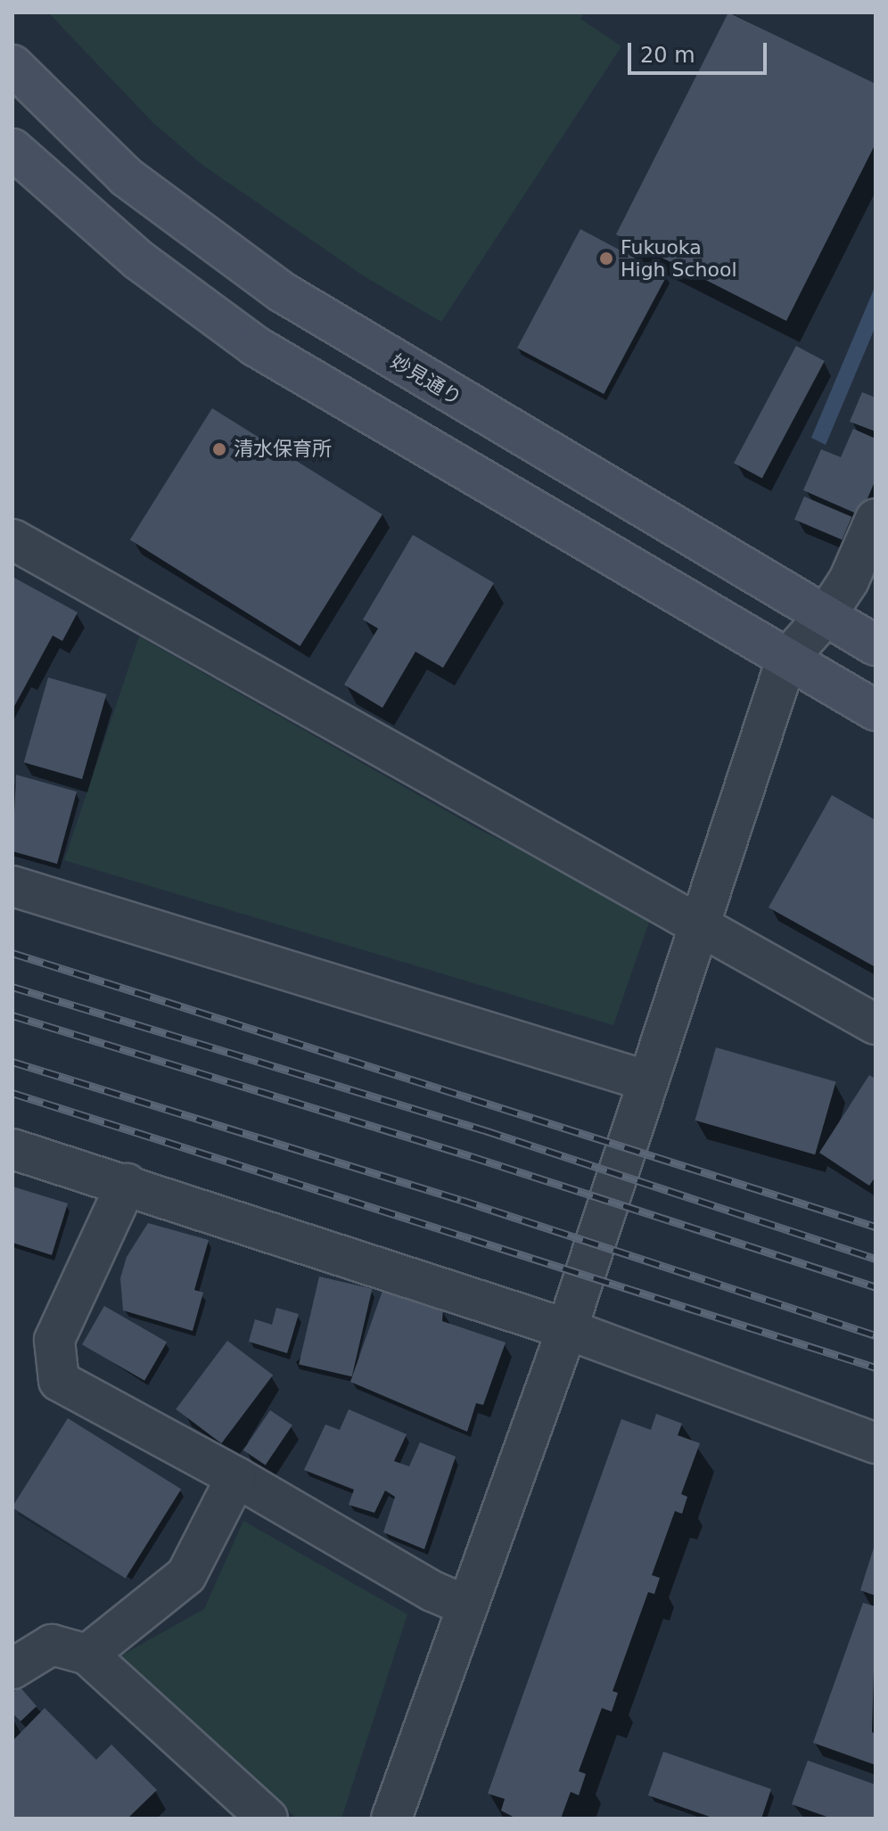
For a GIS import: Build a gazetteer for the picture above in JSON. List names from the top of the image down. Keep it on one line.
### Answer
{"streets":{"main road":["妙見通り"]},"places":["Fukuoka High School","清水保育所"],"scale_bar":"20 m"}
